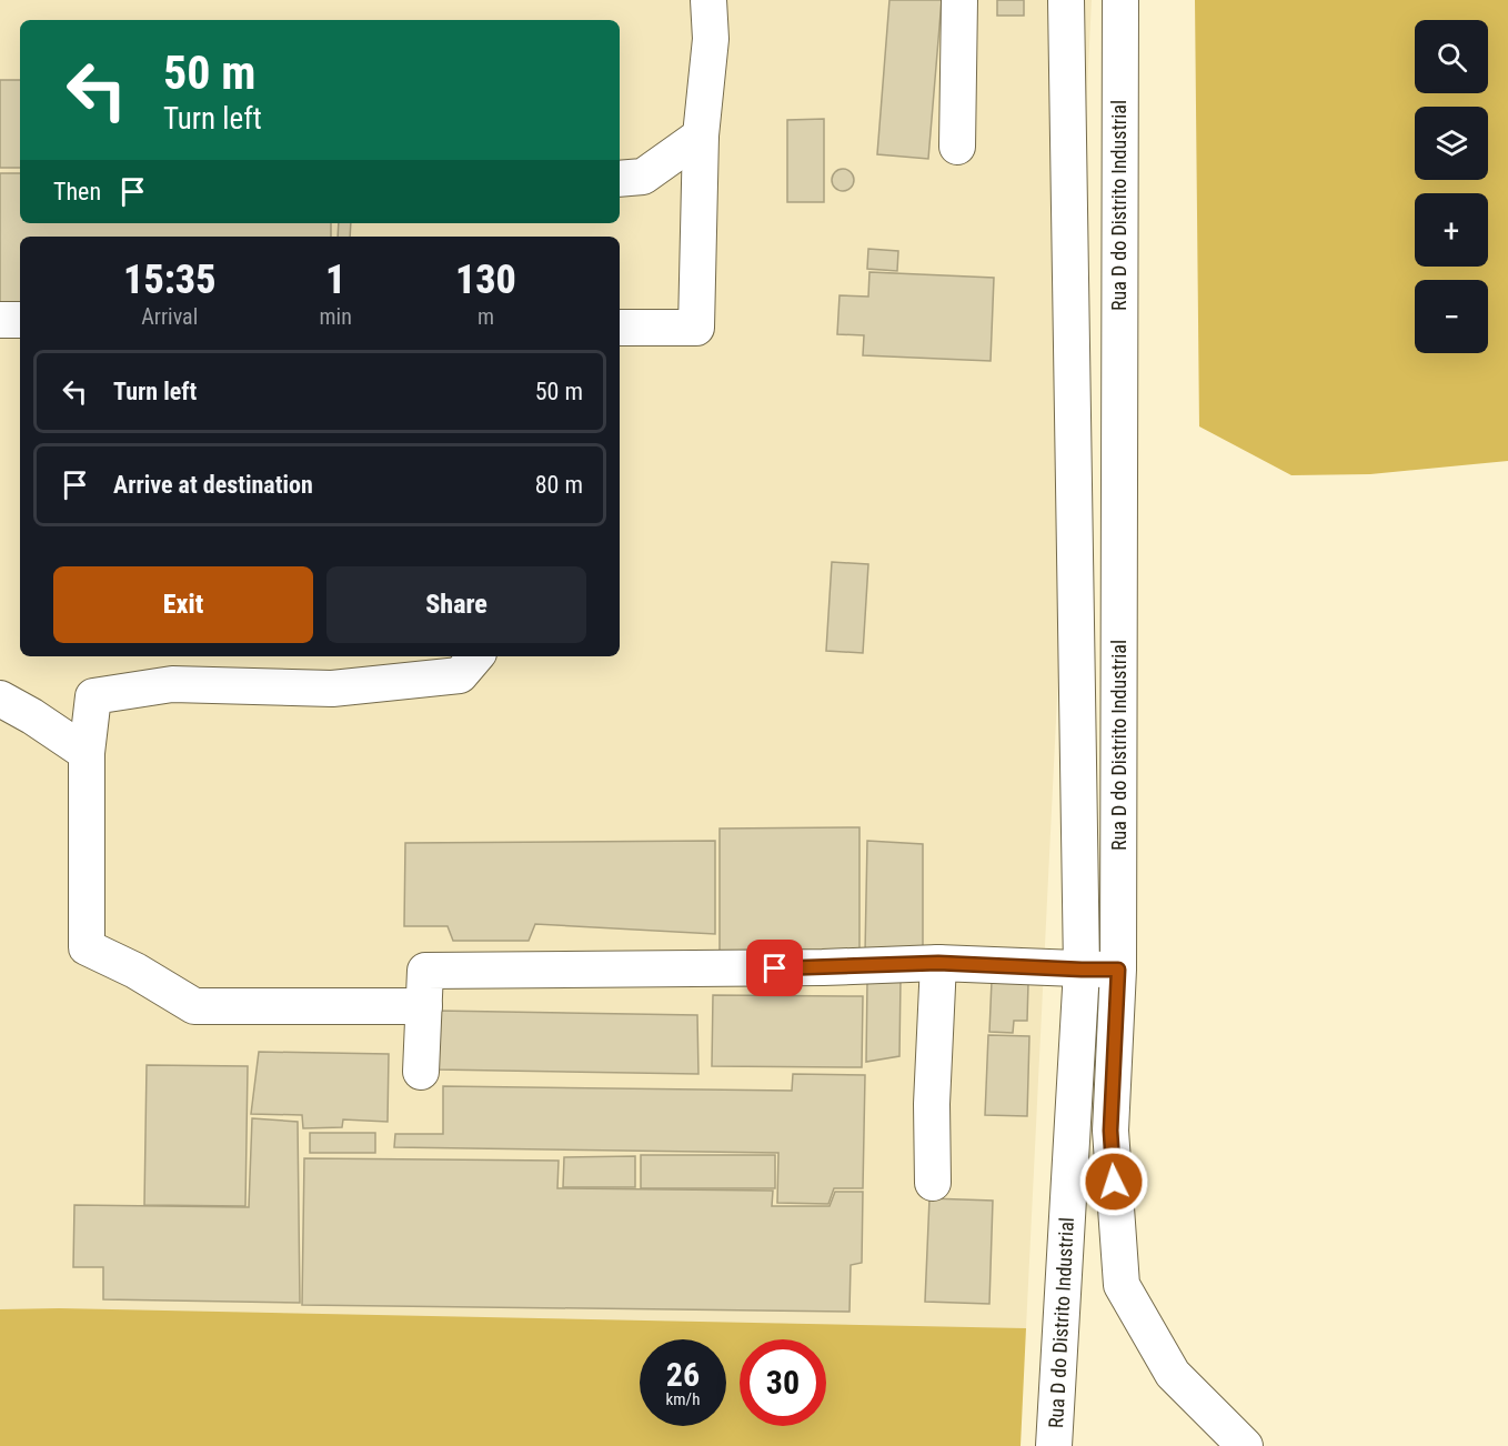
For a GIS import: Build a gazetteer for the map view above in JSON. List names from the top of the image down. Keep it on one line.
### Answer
{"streets":{"street":["Rua D do Distrito Industrial"]},"page":{"map_buttons":["+","−"],"turn":["50 m","Turn left"],"then":"Then","eta":["15:35","Arrival","1","min","130","m"],"list":[{"name":"Turn left","value":"50 m"},{"name":"Arrive at destination","value":"80 m"}],"buttons":["Exit","Share"],"speed":"26 km/h","limit":"30"}}
